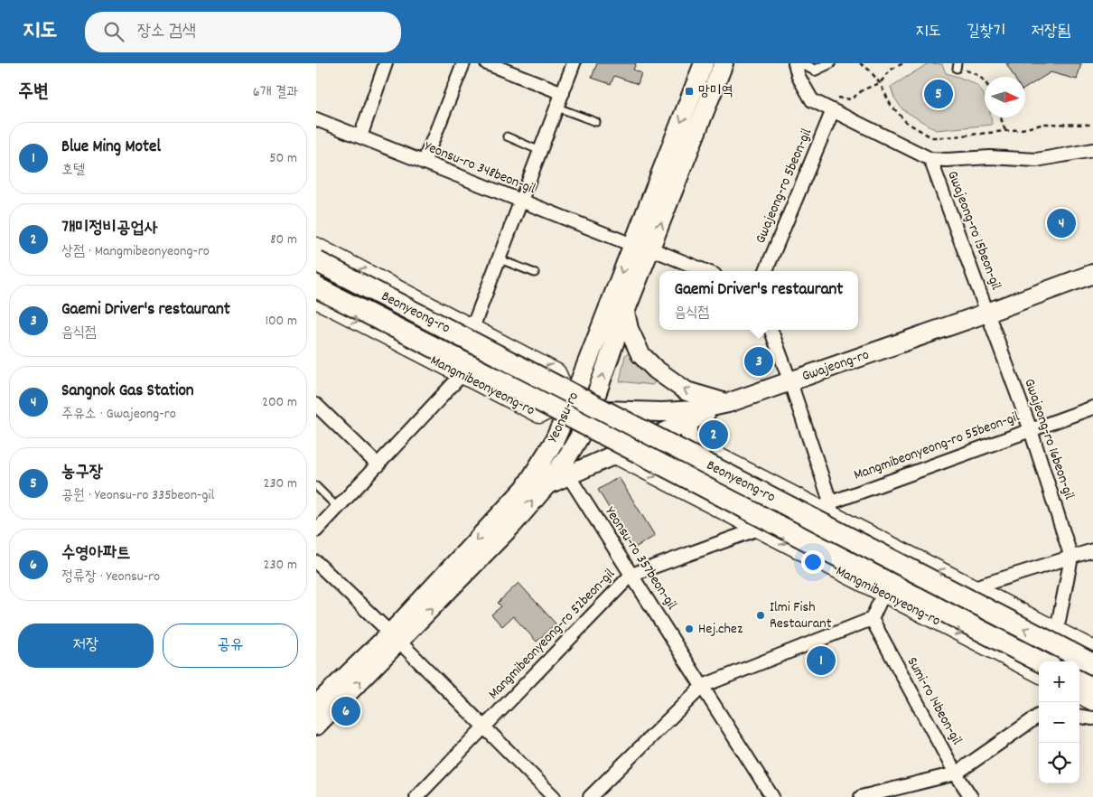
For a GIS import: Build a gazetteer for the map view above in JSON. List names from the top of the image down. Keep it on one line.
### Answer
{"streets":{"highway":["Beonyeong-ro"],"main road":["Gwajeong-ro","Yeonsu-ro"],"street":["Yeonsu-ro 348beon-gil","Gwajeong-ro 5beon-gil","Gwajeong-ro 15beon-gil","Mangmibeonyeong-ro","Gwajeong-ro 16beon-gil","Mangmibeonyeong-ro 55beon-gil","Yeonsu-ro 357beon-gil","Mangmibeonyeong-ro 52beon-gil","Sumi-ro 14beon-gil"]},"crossings":[["Yeonsu-ro 348beon-gil","Yeonsu-ro"],["Gwajeong-ro 15beon-gil","Gwajeong-ro"],["Gwajeong-ro 15beon-gil","Gwajeong-ro 16beon-gil"],["Gwajeong-ro","Mangmibeonyeong-ro"],["Gwajeong-ro","Yeonsu-ro"],["Gwajeong-ro","Gwajeong-ro 16beon-gil"],["Mangmibeonyeong-ro","Yeonsu-ro"],["Mangmibeonyeong-ro","Mangmibeonyeong-ro 55beon-gil"],["Mangmibeonyeong-ro","Mangmibeonyeong-ro 52beon-gil"],["Gwajeong-ro 16beon-gil","Mangmibeonyeong-ro 55beon-gil"],["Mangmibeonyeong-ro 55beon-gil","Mangmibeonyeong-ro 52beon-gil"],["Yeonsu-ro 357beon-gil","Mangmibeonyeong-ro 52beon-gil"]],"places":{"transit":["망미역"],"other":["Ilmi Fish Restaurant","Hej.chez"]},"north":"right","page":{"header":"지도","search":"장소 검색","nav":["지도","길찾기","저장됨"],"heading":["주변","6개 결과"],"pins":["5","4","3","2","1","6"],"list":[{"mark":"1","name":"Blue Ming Motel","note":"호텔","value":"50 m"},{"mark":"2","name":"개미정비공업사","note":"상점 · Mangmibeonyeong-ro","value":"80 m"},{"mark":"3","name":"Gaemi Driver's restaurant","note":"음식점","value":"100 m"},{"mark":"4","name":"Sangnok Gas Station","note":"주유소 · Gwajeong-ro","value":"200 m"},{"mark":"5","name":"농구장","note":"공원 · Yeonsu-ro 335beon-gil","value":"230 m"},{"mark":"6","name":"수영아파트","note":"정류장 · Yeonsu-ro","value":"230 m"}],"popup":["Gaemi Driver's restaurant","음식점"],"buttons":["저장","공유"],"map_buttons":["+","−"]}}
